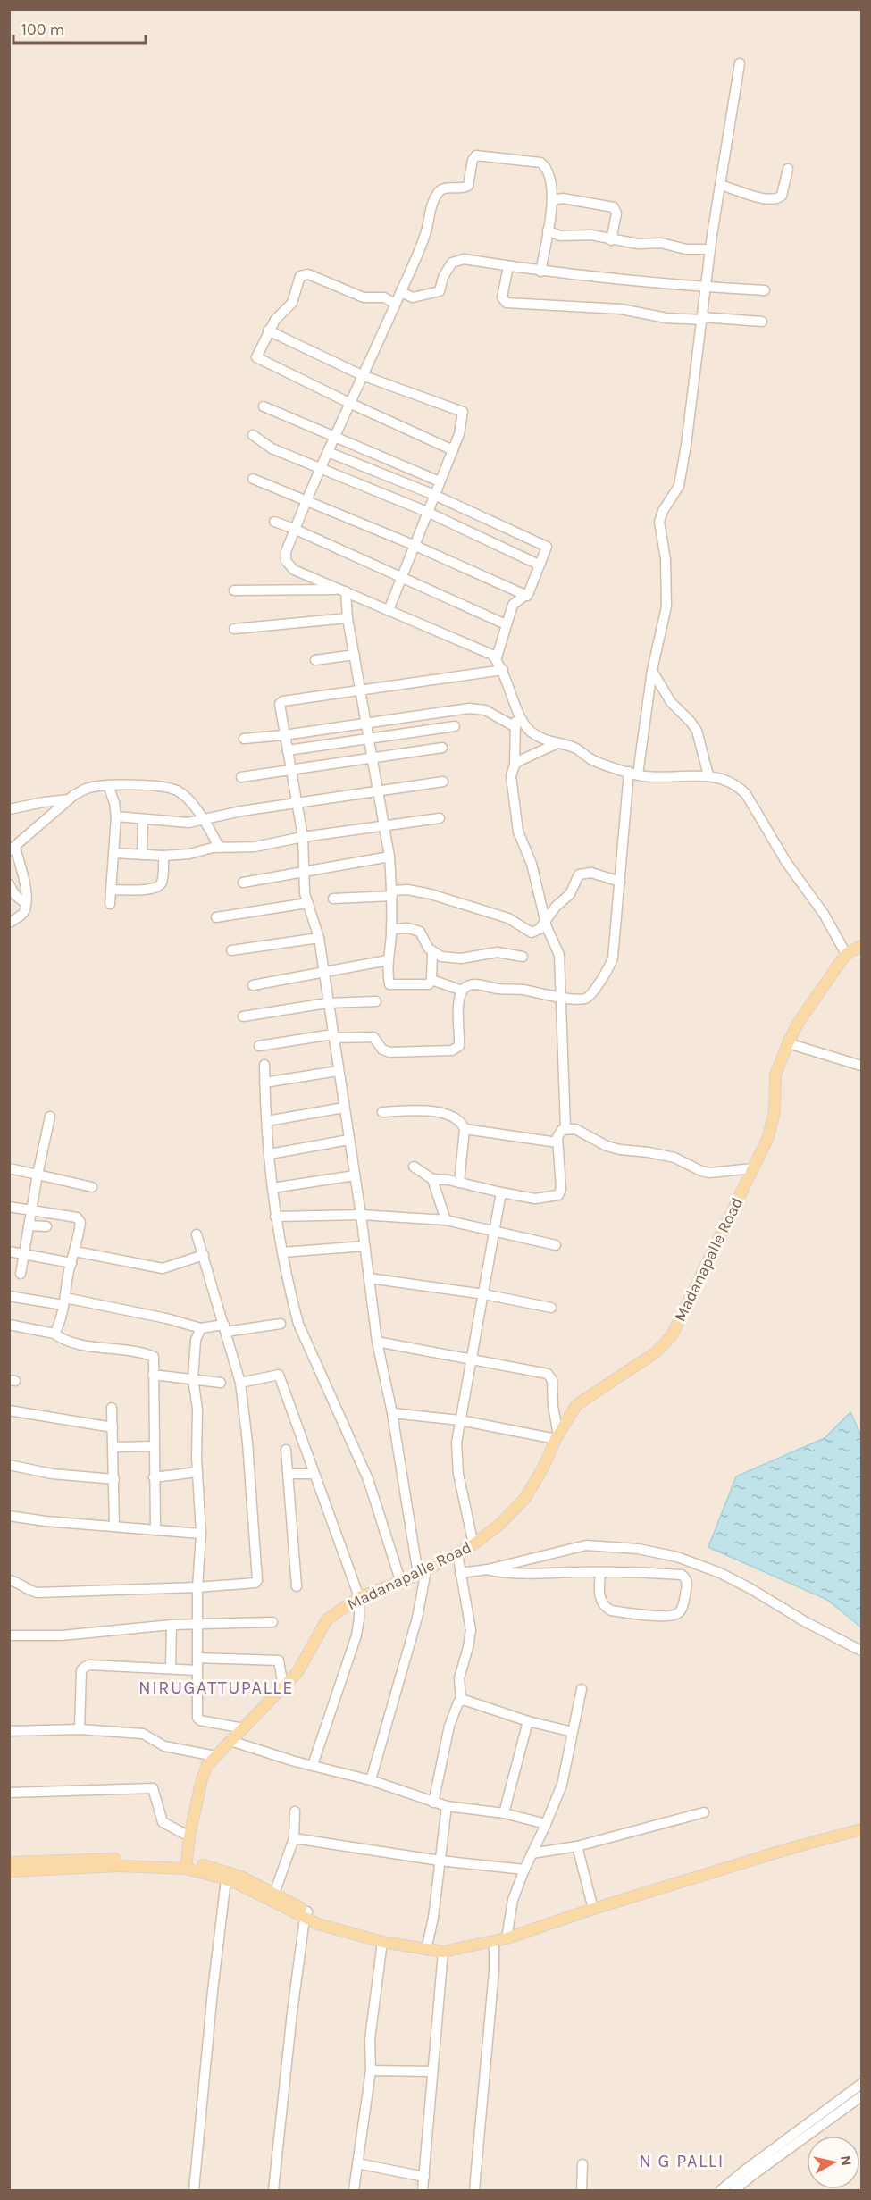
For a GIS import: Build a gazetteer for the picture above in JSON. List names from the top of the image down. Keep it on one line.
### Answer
{"streets":{"main road":["Madanapalle Road"]},"districts":["NIRUGATTUPALLE","N G PALLI"],"scale_bar":"100 m","north":"right"}
